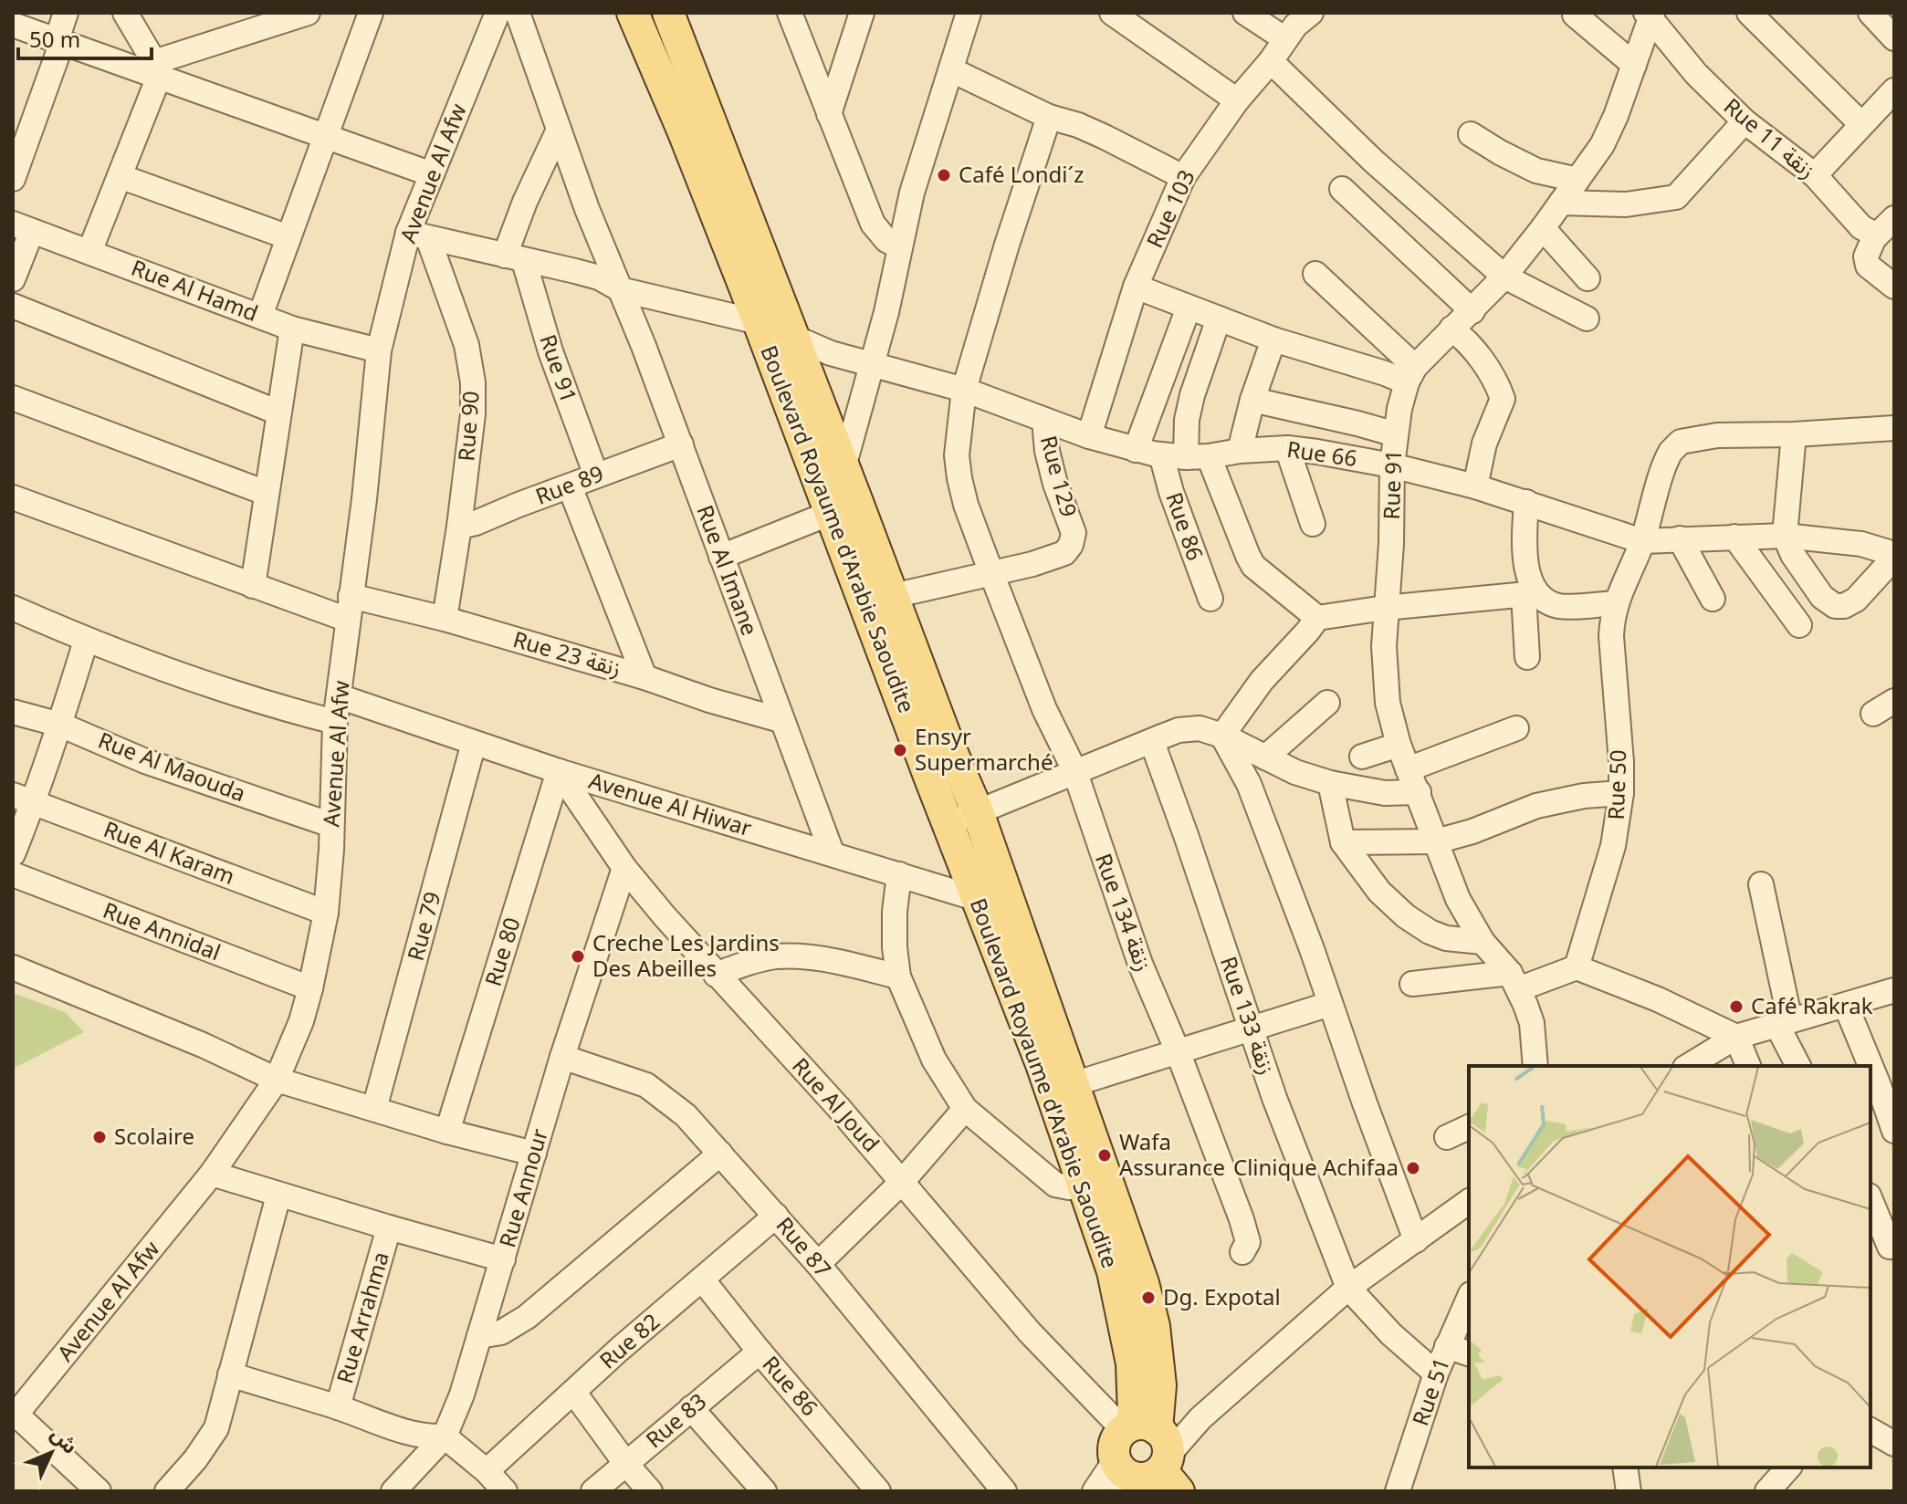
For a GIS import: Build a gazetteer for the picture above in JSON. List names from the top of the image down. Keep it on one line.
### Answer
{"streets":{"main road":["Boulevard Royaume d'Arabie Saoudite"],"street":["Rue 11 زنقة","Avenue Al Afw","Rue 103","Rue Al Hamd","Rue 91","Rue 90","Rue 66","Rue 129","Rue 89","Rue 86","Rue Al Imane","Rue 23 زنقة","Rue Al Maouda","Rue 50","Avenue Al Hiwar","Rue Al Karam","Rue 134 زنقة","Rue 79","Rue Annidal","Rue 80","Rue 133 زنقة","Rue Al Joud","Rue Annour","Rue 87","Rue Arrahma","Rue 82","Rue 51","Rue 83"]},"crossings":[["Avenue Al Afw","Rue Al Hamd"],["Avenue Al Afw","Rue 90"],["Avenue Al Afw","Rue 23 زنقة"],["Avenue Al Afw","Rue Al Maouda"],["Avenue Al Afw","Avenue Al Hiwar"],["Avenue Al Afw","Rue Al Karam"],["Avenue Al Afw","Rue Annidal"],["Rue 103","Rue 66"],["Rue 91","Rue 66"],["Rue 91","Rue 89"],["Rue 90","Rue 89"],["Rue 90","Rue 23 زنقة"],["Rue 66","Rue 129"],["Rue 66","Rue 86"],["Rue 66","Boulevard Royaume d'Arabie Saoudite"],["Rue 66","Rue 50"],["Rue 66","Rue 134 زنقة"],["Rue 129","Rue 134 زنقة"],["Rue 89","Rue Al Imane"],["Rue 86","Rue 82"],["Rue 86","Rue 83"],["Boulevard Royaume d'Arabie Saoudite","Avenue Al Hiwar"],["Boulevard Royaume d'Arabie Saoudite","Rue Al Joud"],["Rue Al Imane","Rue 23 زنقة"],["Rue Al Imane","Avenue Al Hiwar"],["Avenue Al Hiwar","Rue 79"],["Avenue Al Hiwar","Rue 80"],["Avenue Al Hiwar","Rue Al Joud"],["Rue 80","Rue Al Joud"],["Rue Al Joud","Rue Annour"],["Rue Annour","Rue 87"],["Rue Annour","Rue Arrahma"],["Rue 87","Rue 82"]],"places":["Café Londi´z","Ensyr Supermarché","Creche Les Jardins Des Abeilles","Café Rakrak","Scolaire","Wafa Assurance","Clinique Achifaa","Dg. Expotal"],"scale_bar":"50 m","north":"top right"}
